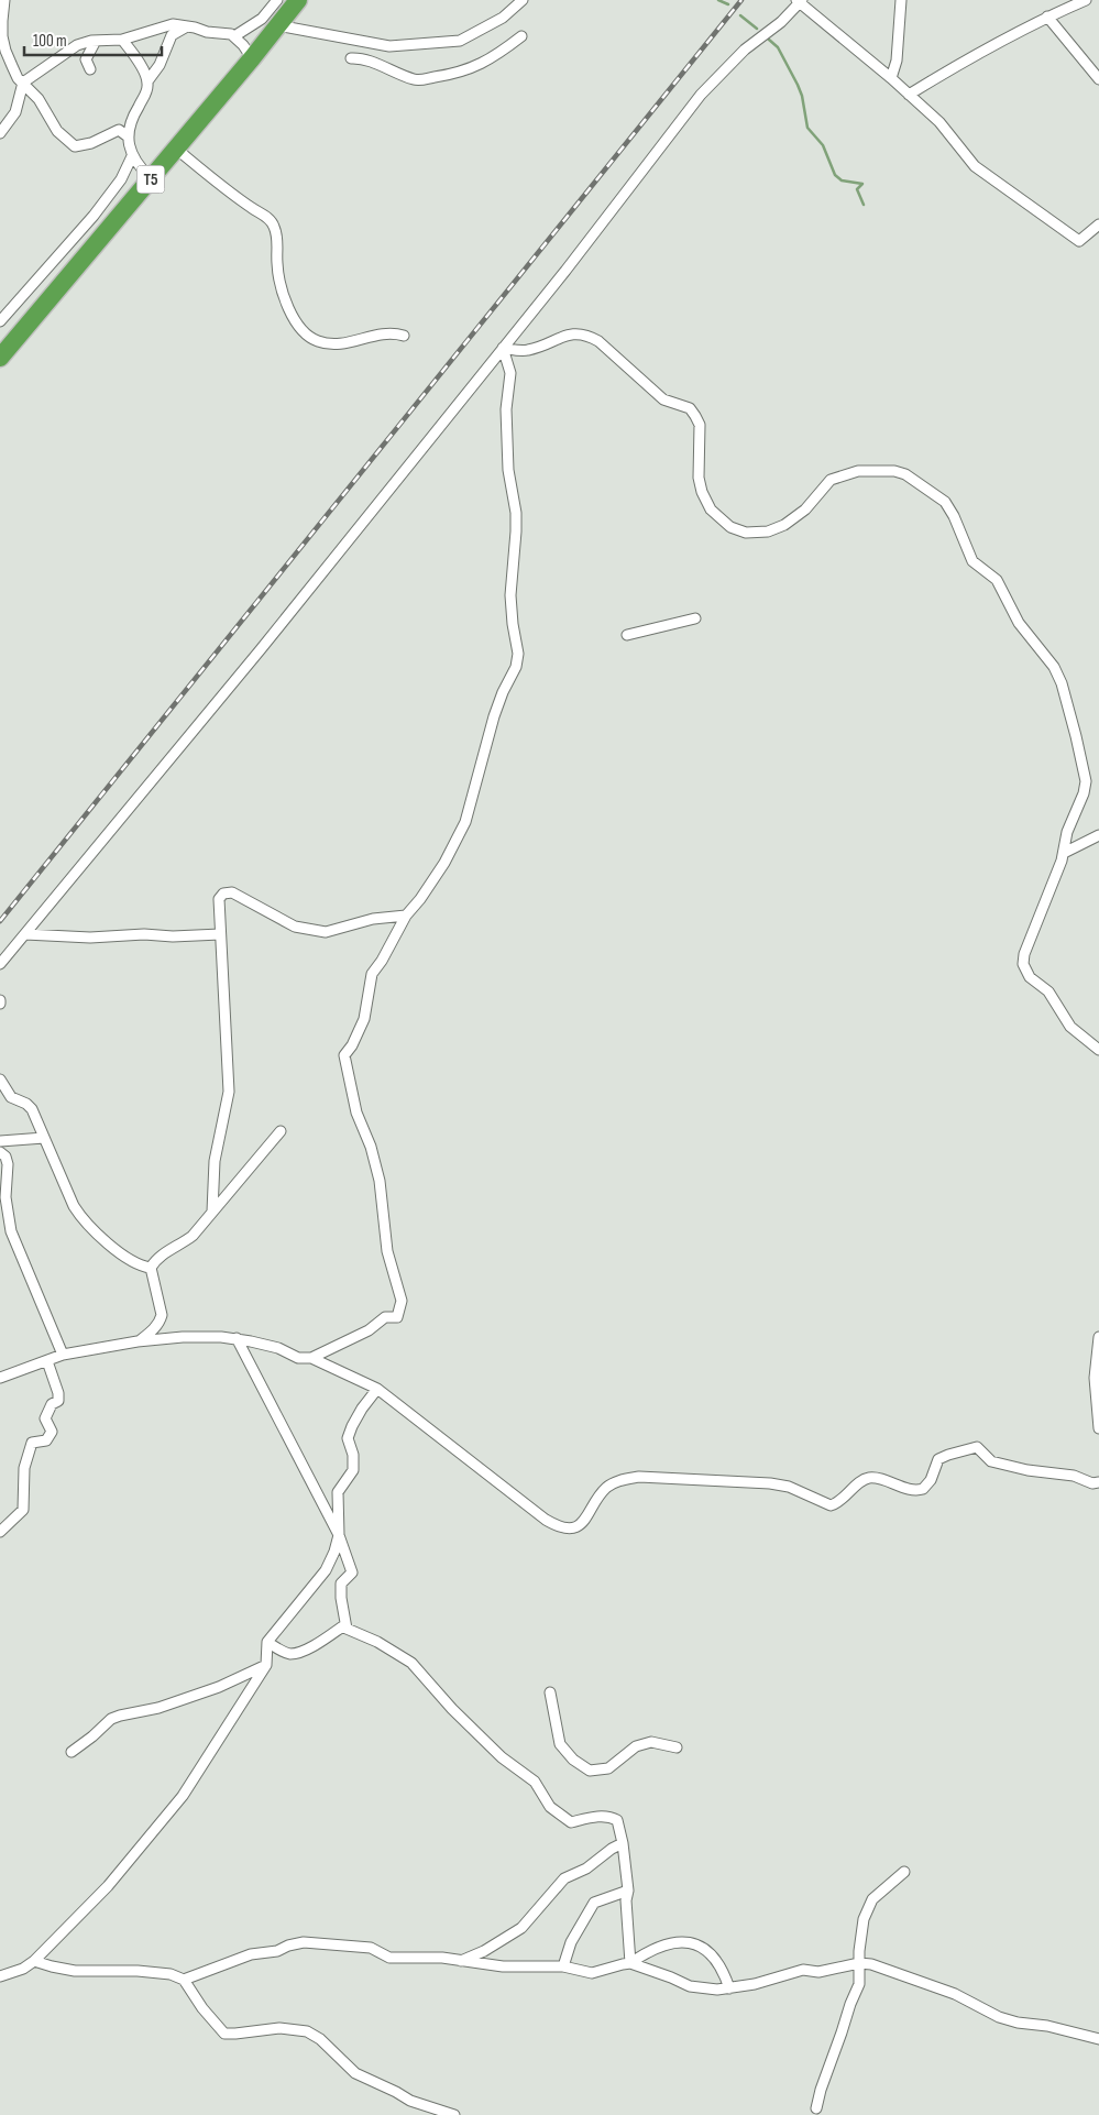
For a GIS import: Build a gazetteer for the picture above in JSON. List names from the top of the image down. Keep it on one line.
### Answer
{"streets":{"highway":["T5"]},"scale_bar":"100 m"}
